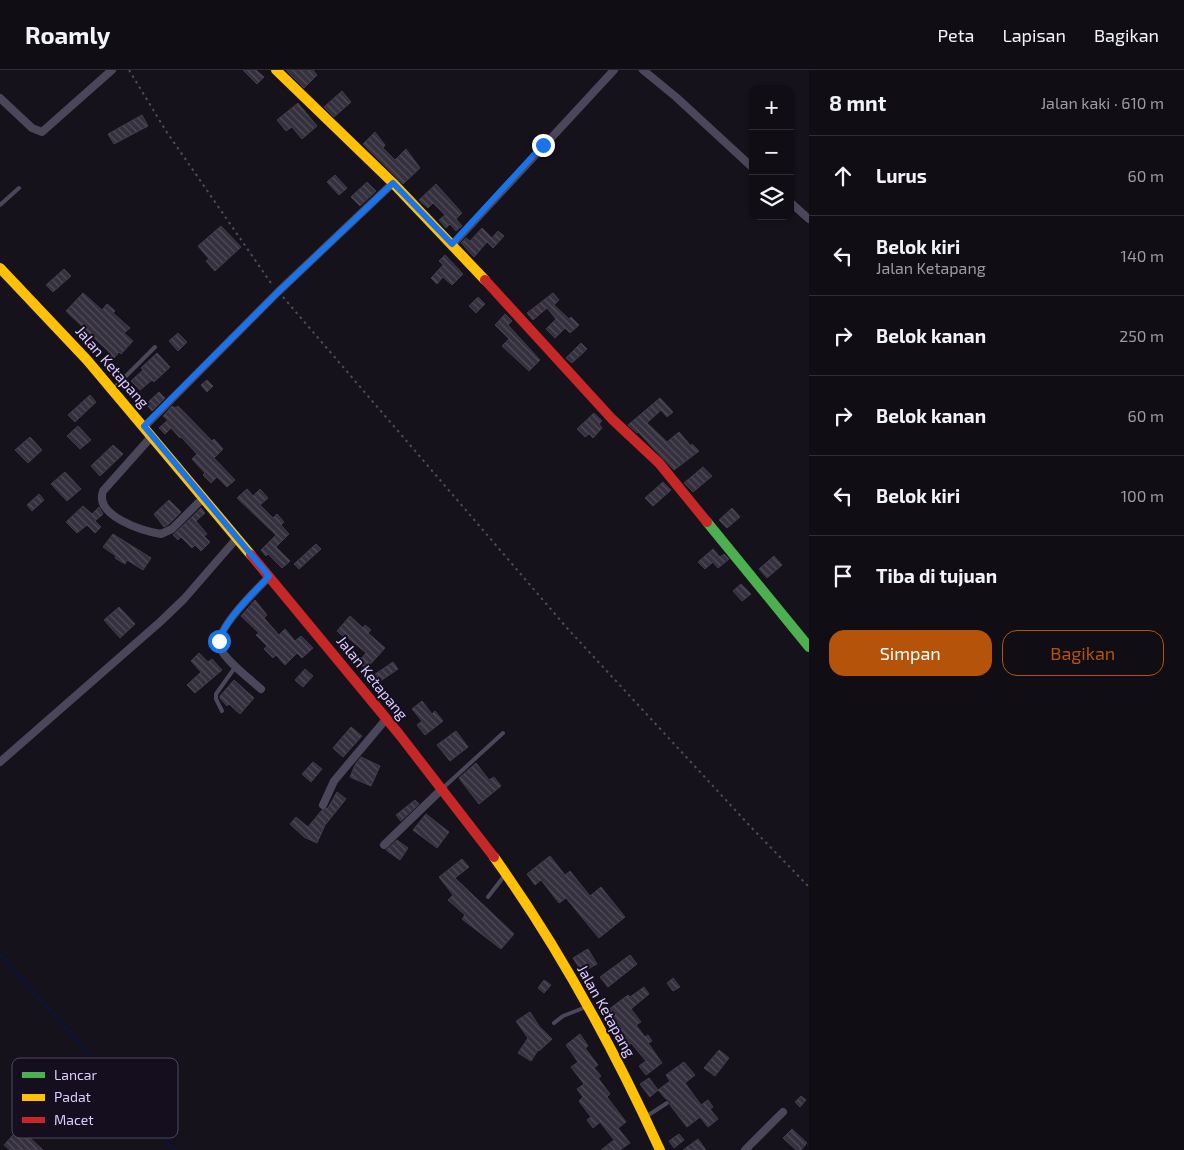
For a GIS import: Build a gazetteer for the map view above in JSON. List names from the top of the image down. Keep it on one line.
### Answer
{"streets":{"main road":["Jalan Ketapang"]},"legend":["Lancar","Padat","Macet"],"page":{"header":"Roamly","nav":["Peta","Lapisan","Bagikan"],"heading":["8 mnt","Jalan kaki · 610 m"],"map_buttons":["+","−"],"list":[["Lurus","60 m"],["Belok kiri","Jalan Ketapang","140 m"],["Belok kanan","250 m"],["Belok kanan","60 m"],["Belok kiri","100 m"],"Tiba di tujuan"],"buttons":["Simpan","Bagikan"]}}
